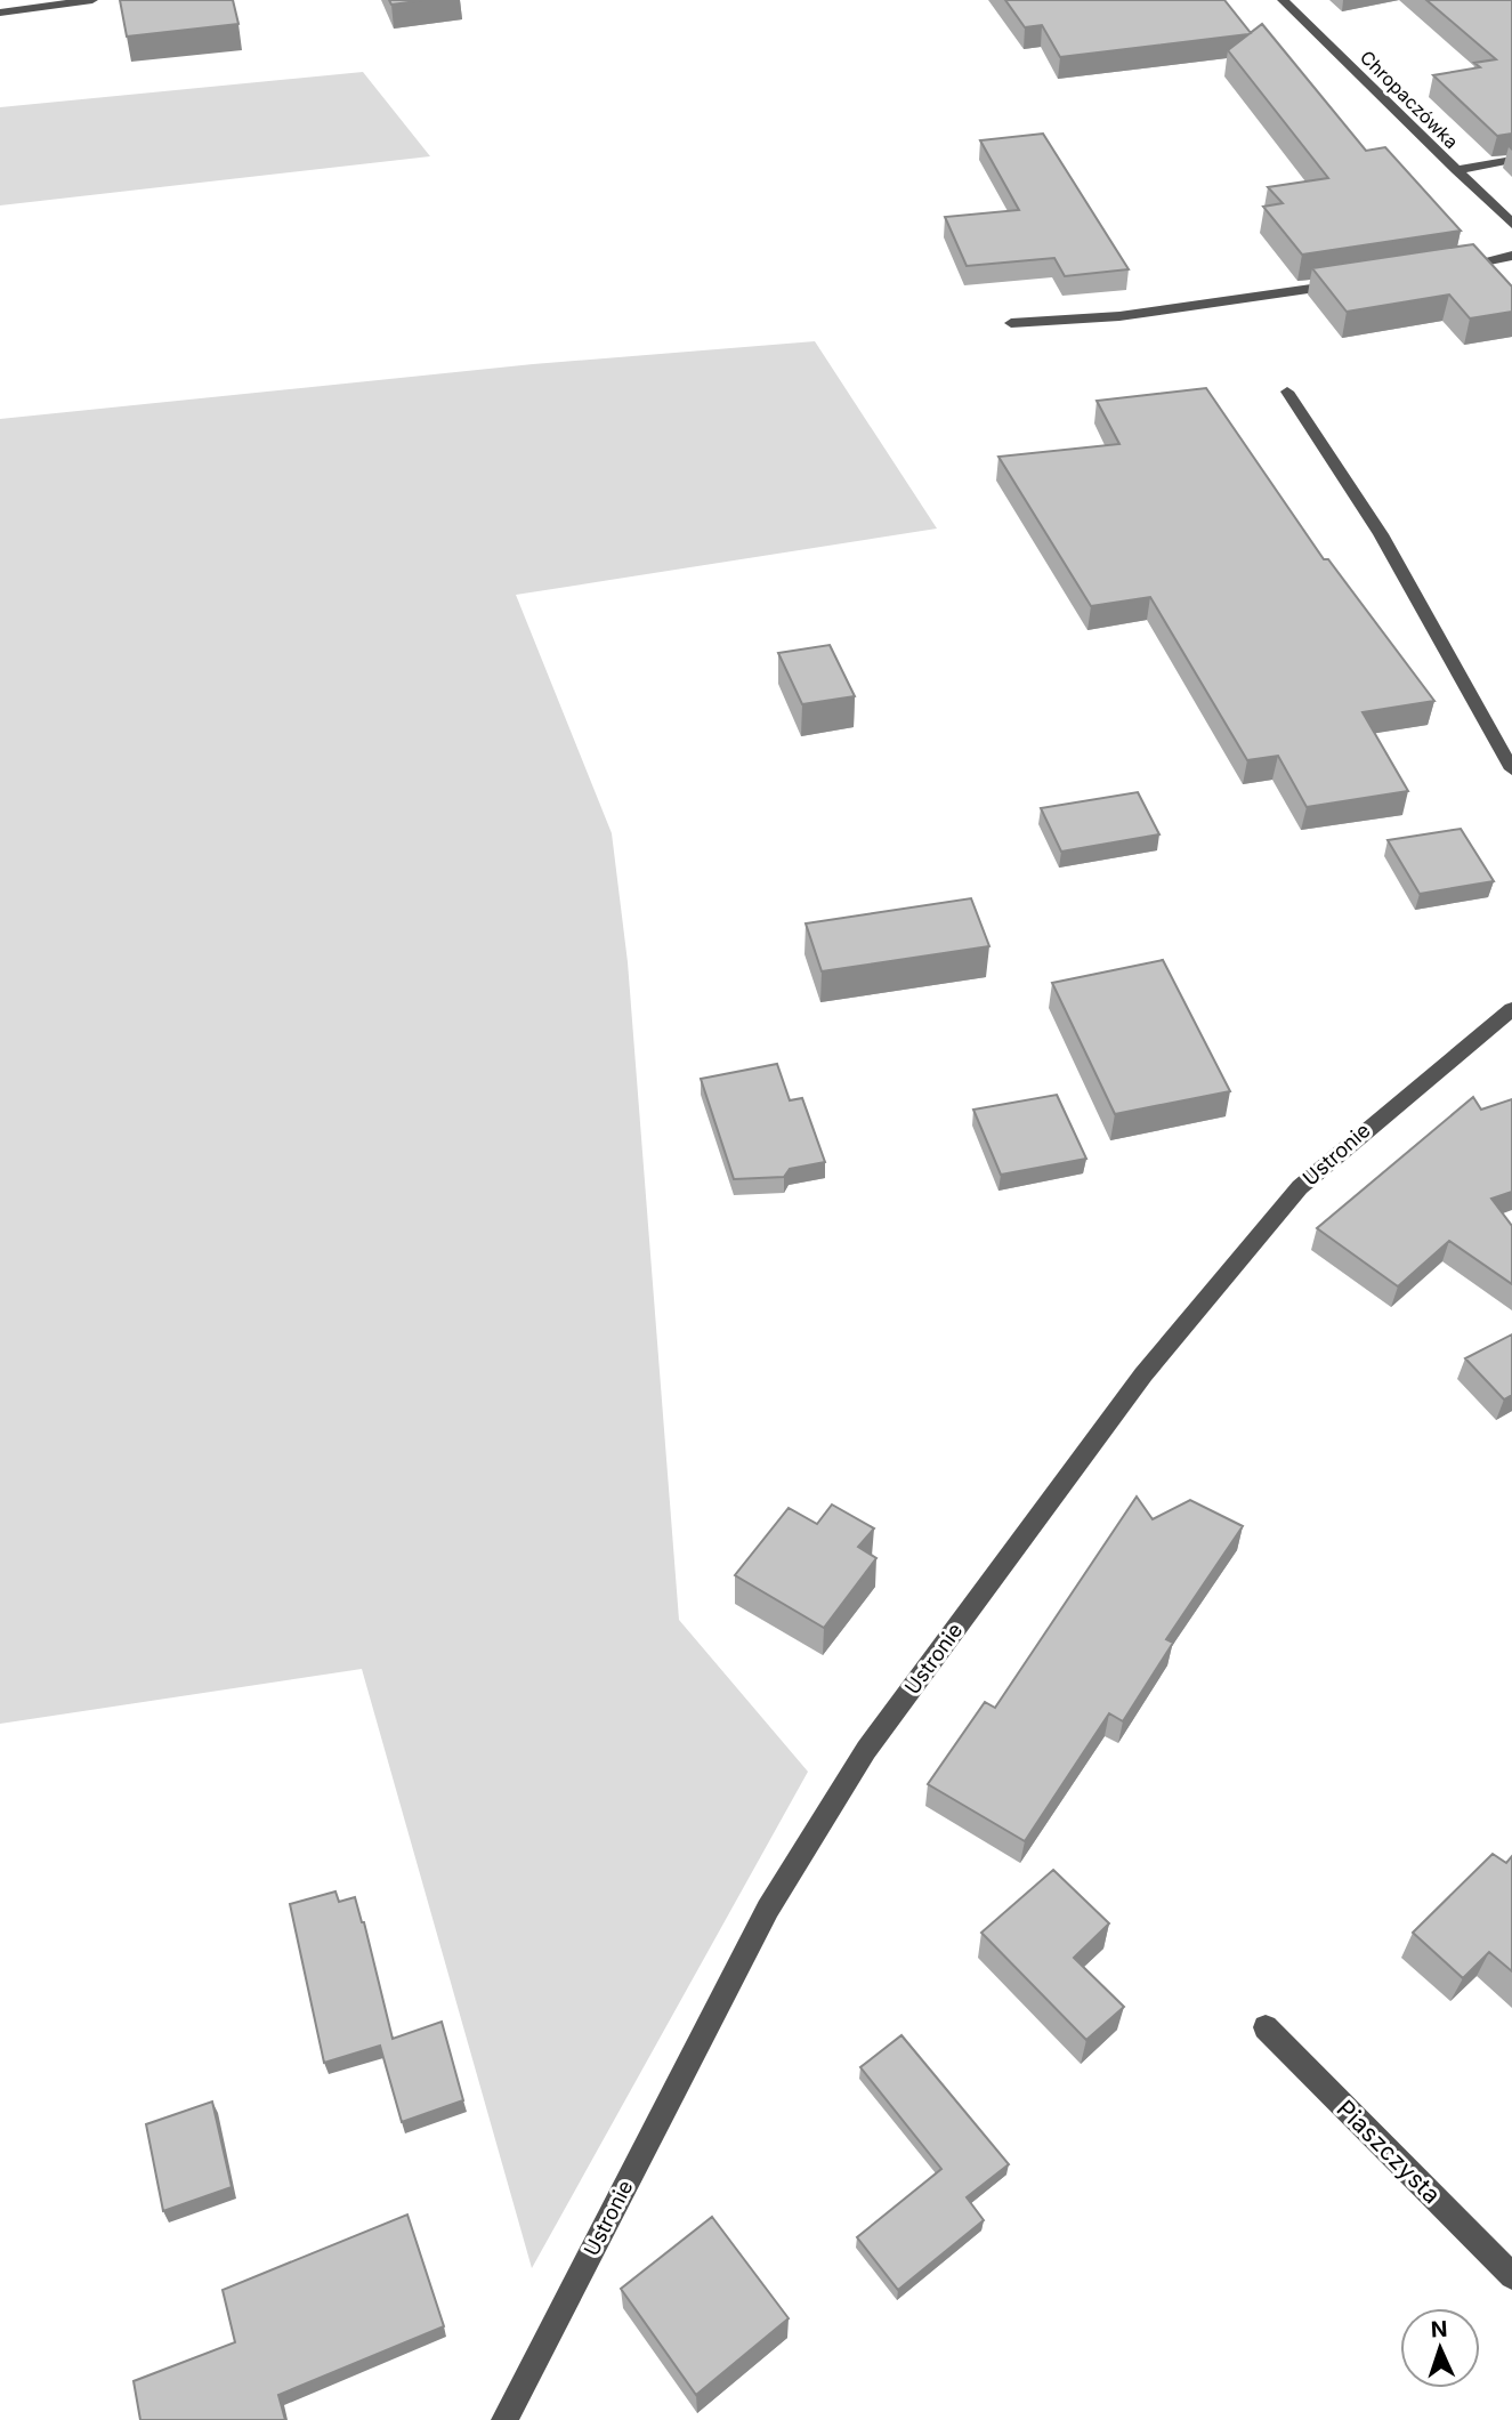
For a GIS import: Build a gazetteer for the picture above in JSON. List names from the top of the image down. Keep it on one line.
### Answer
{"streets":{"street":["Chropaczówka","Ustronie","Piaszczysta"]},"north":"top"}
